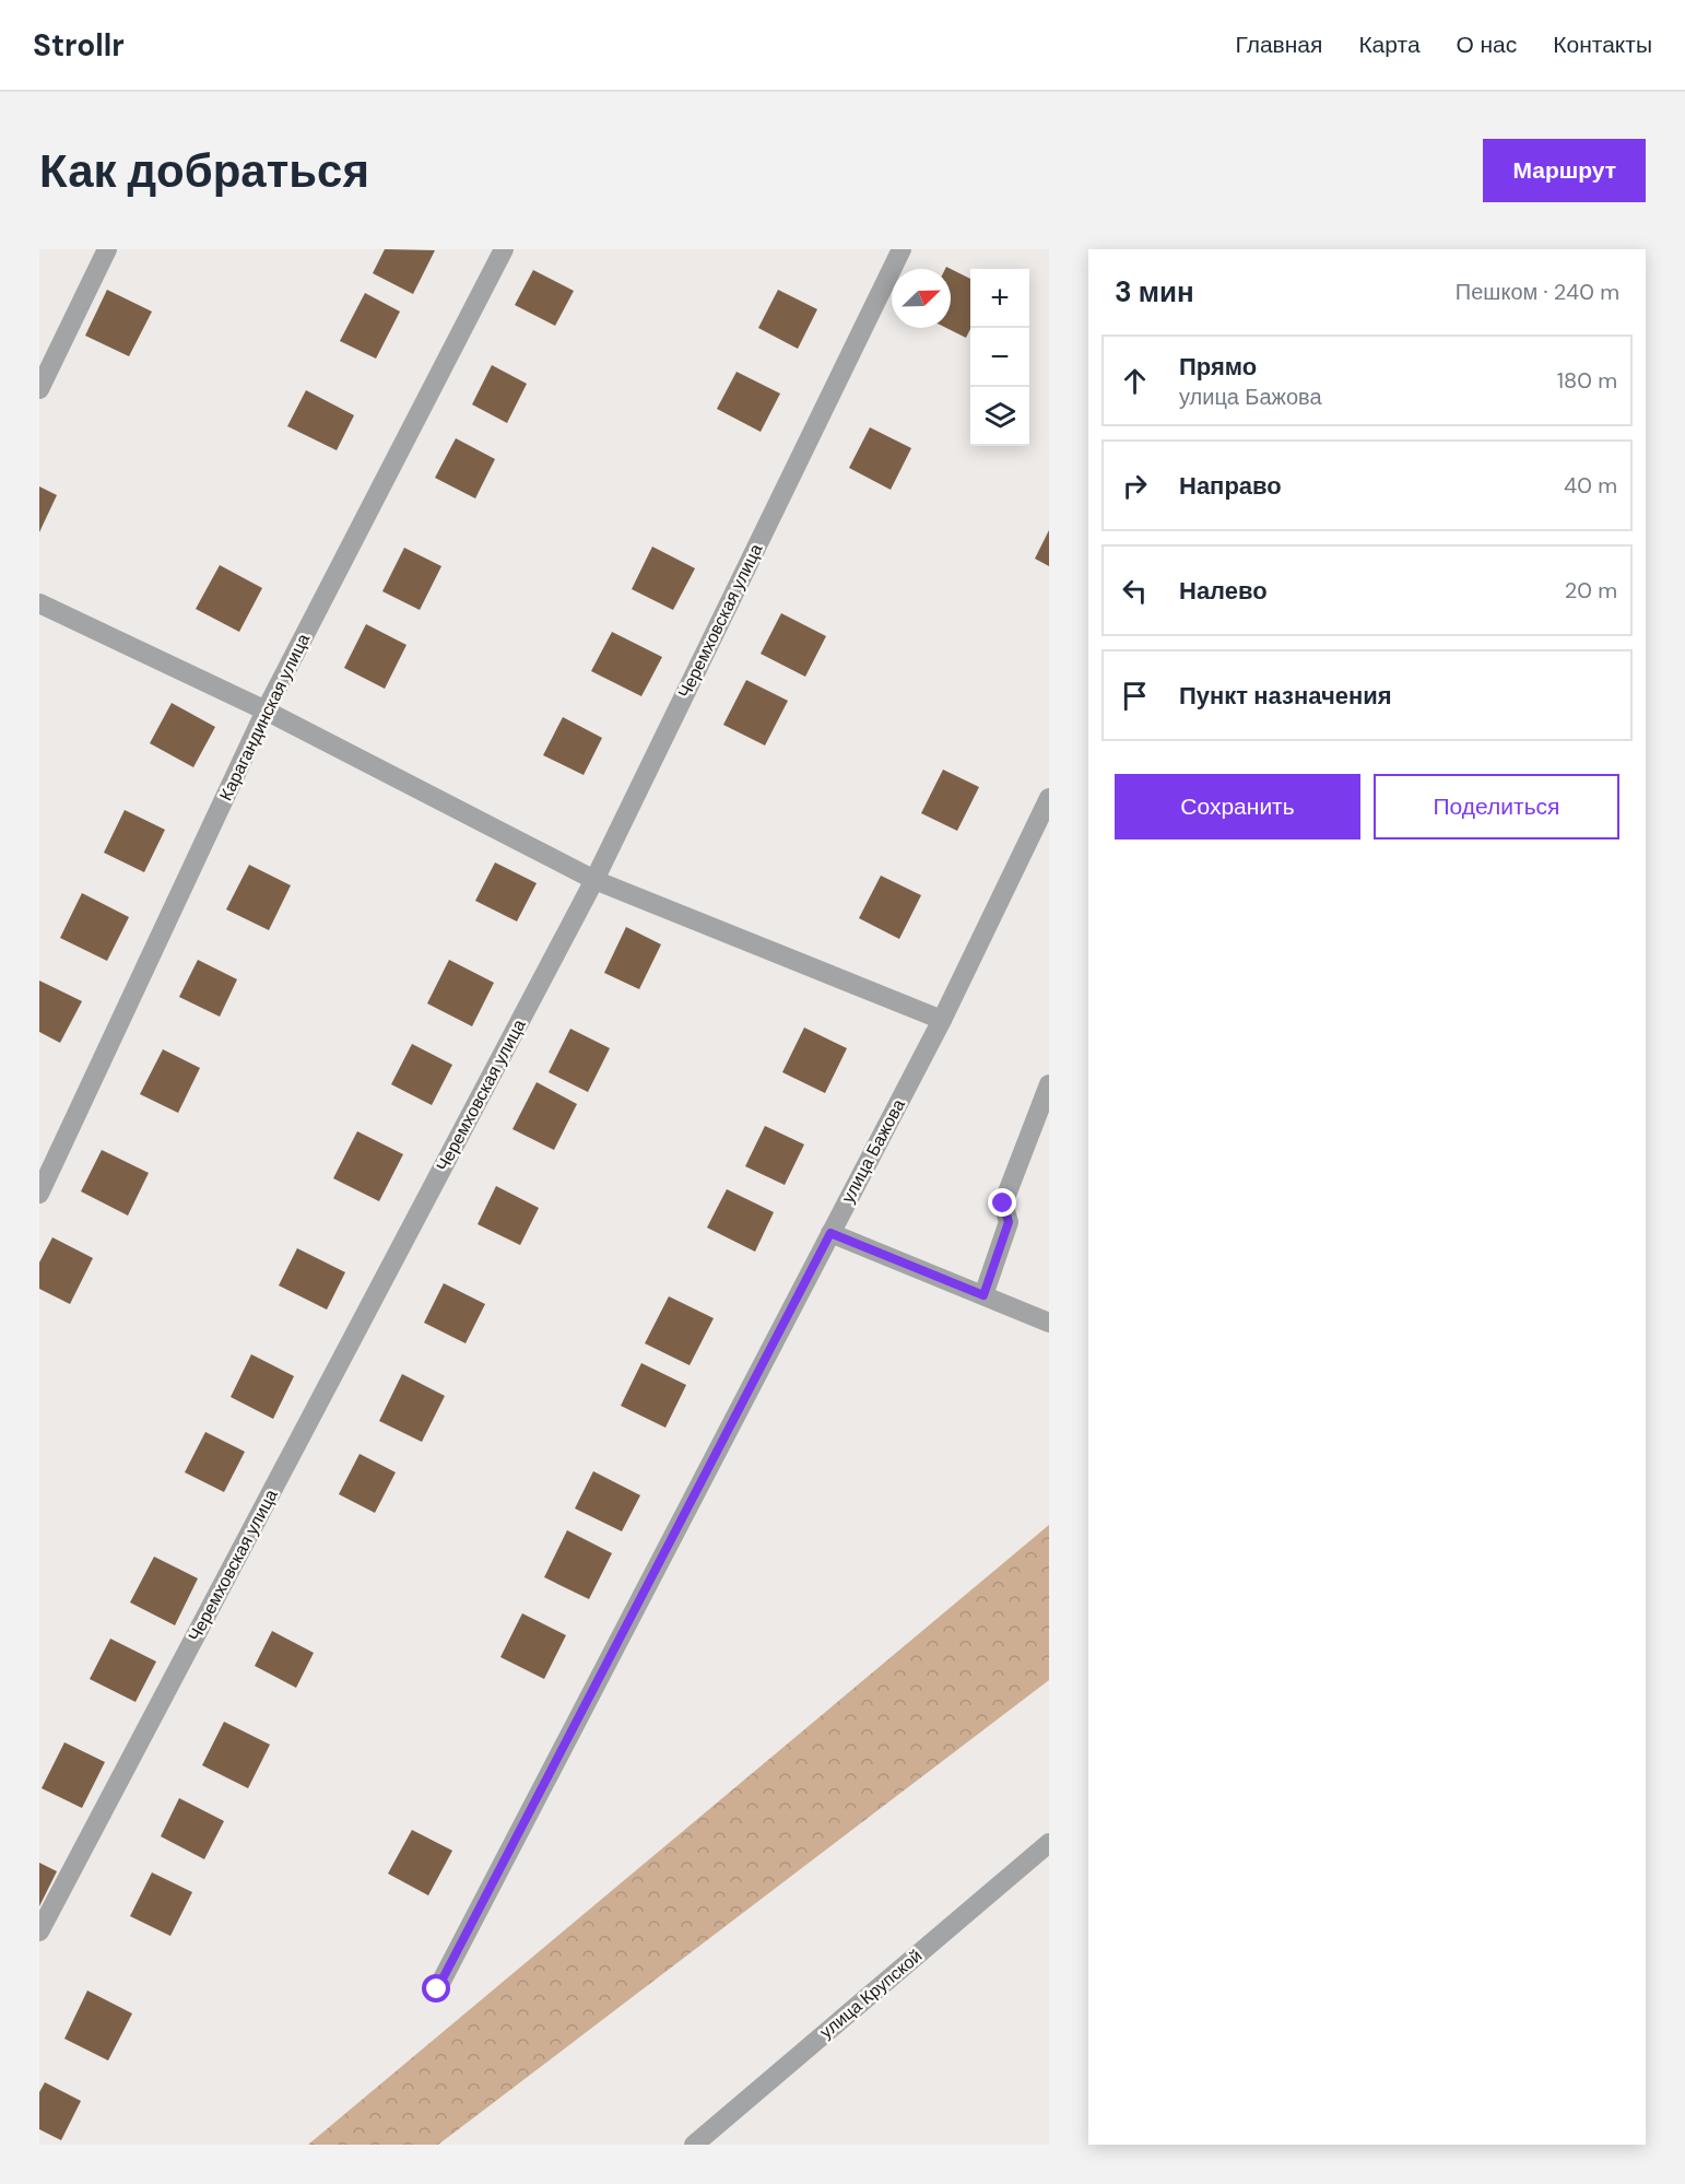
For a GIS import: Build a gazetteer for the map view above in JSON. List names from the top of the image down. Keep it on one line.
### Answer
{"streets":{"street":["Черемховская улица","Карагандинская улица","улица Бажова","улица Крупской"]},"north":"top right","page":{"header":"Strollr","nav":["Главная","Карта","О нас","Контакты"],"buttons":["Маршрут",["Сохранить","Поделиться"]],"title":"Как добраться","heading":["3 мин","Пешком · 240 m"],"map_buttons":["+","−"],"list":[["Прямо","улица Бажова","180 m"],["Направо","40 m"],["Налево","20 m"],"Пункт назначения"]}}
